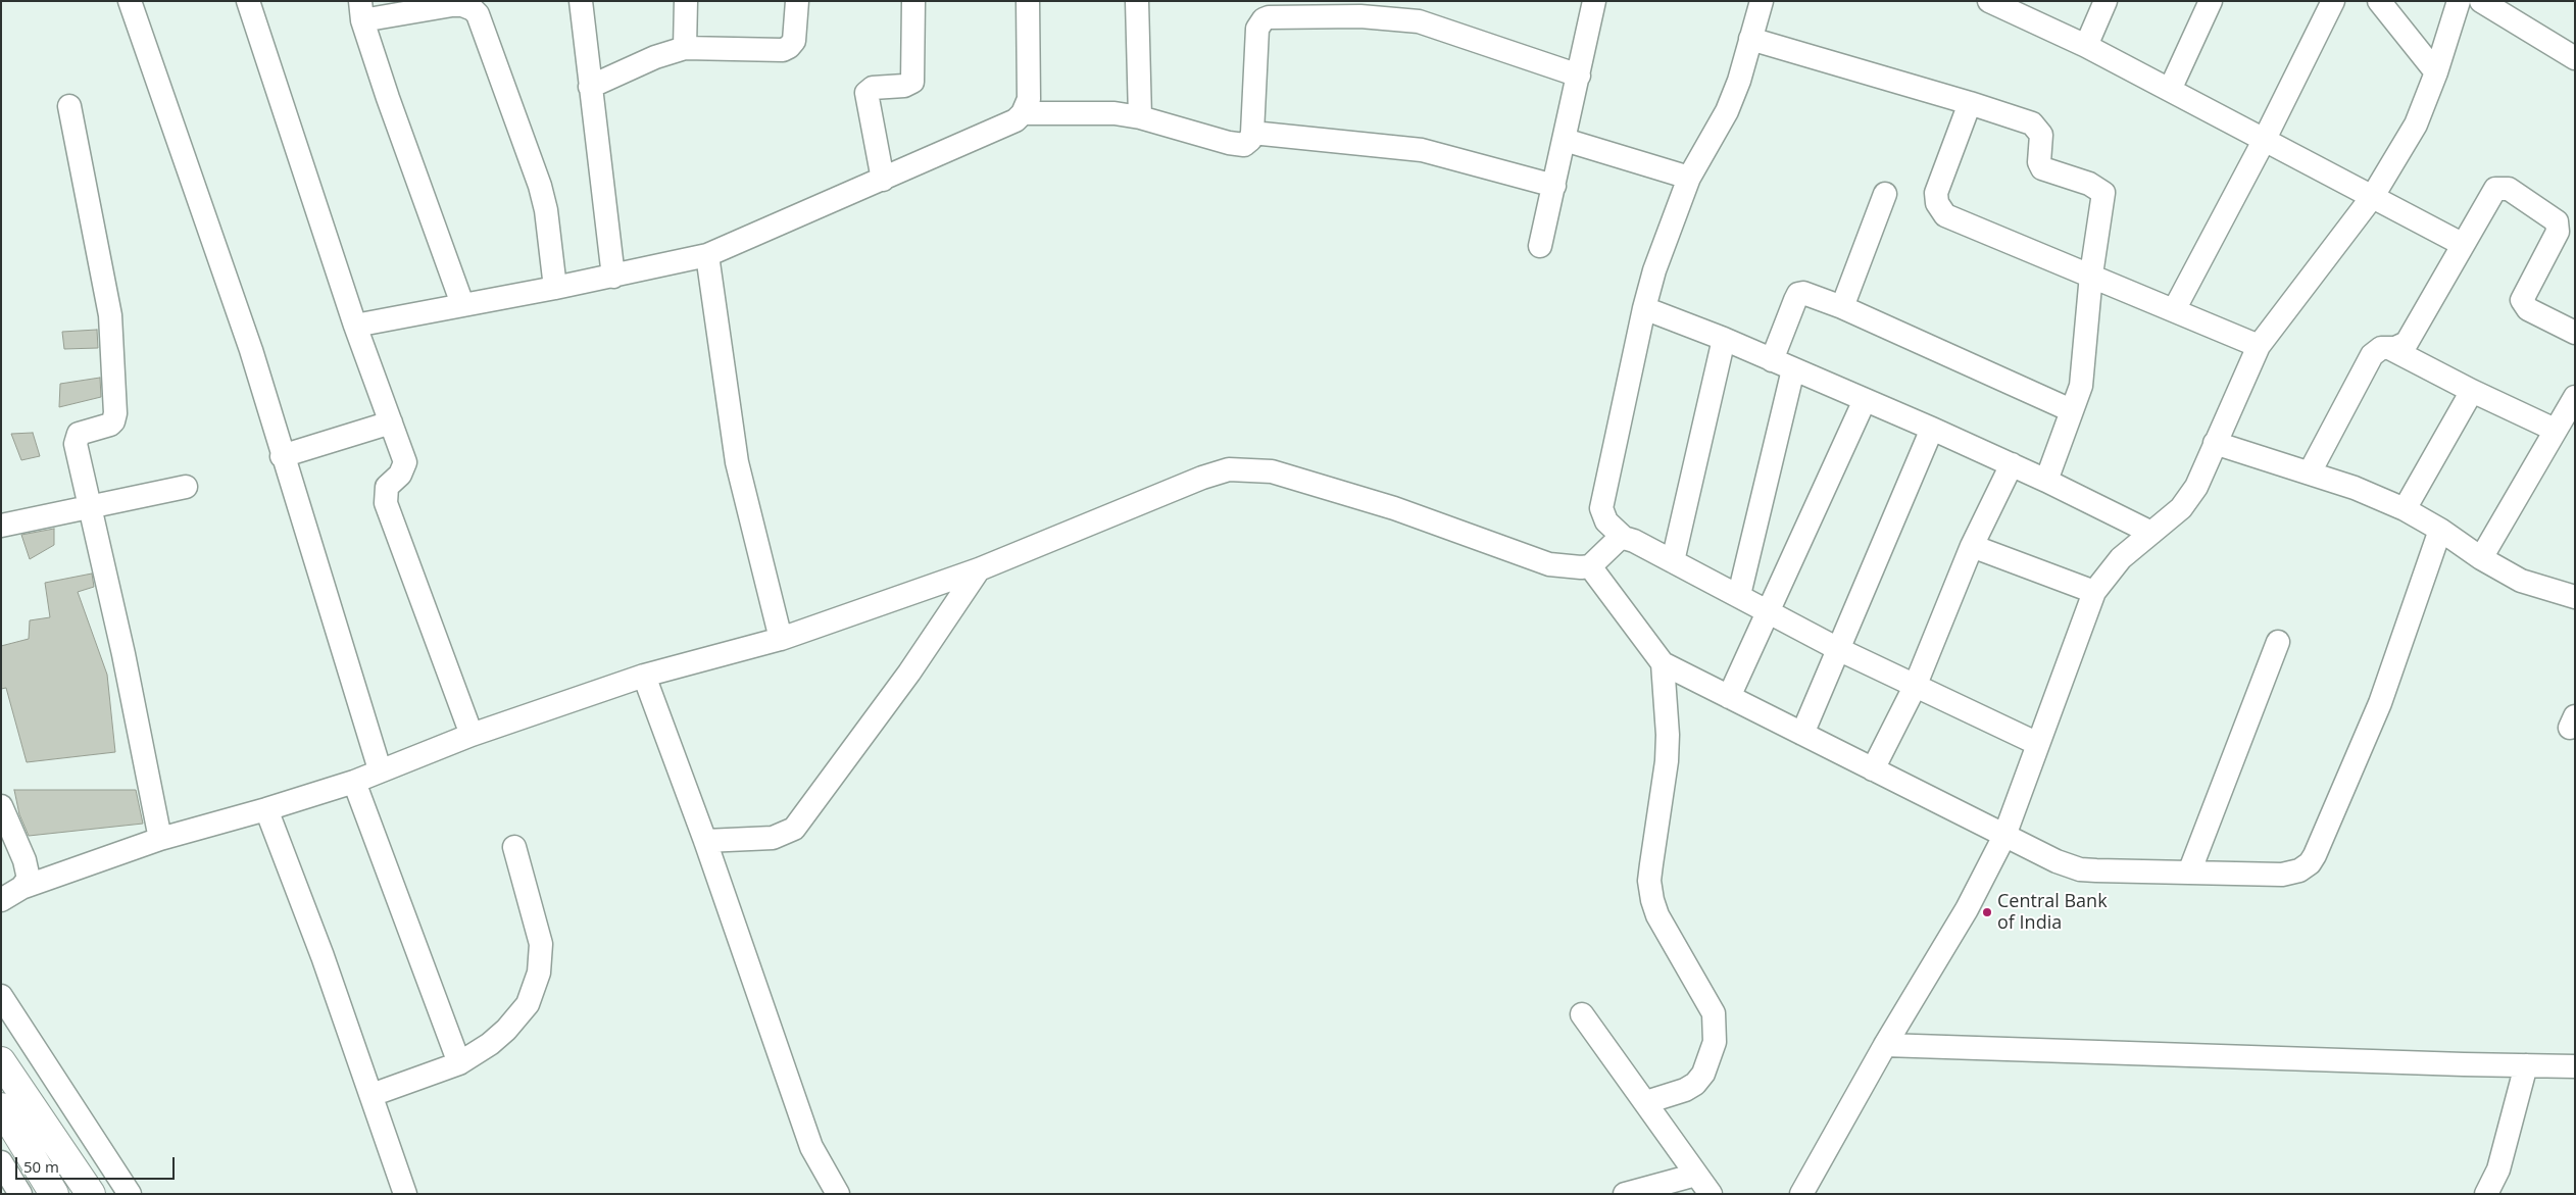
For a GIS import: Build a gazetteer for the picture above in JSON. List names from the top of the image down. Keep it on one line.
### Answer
{"places":["Central Bank of India"],"scale_bar":"50 m"}
